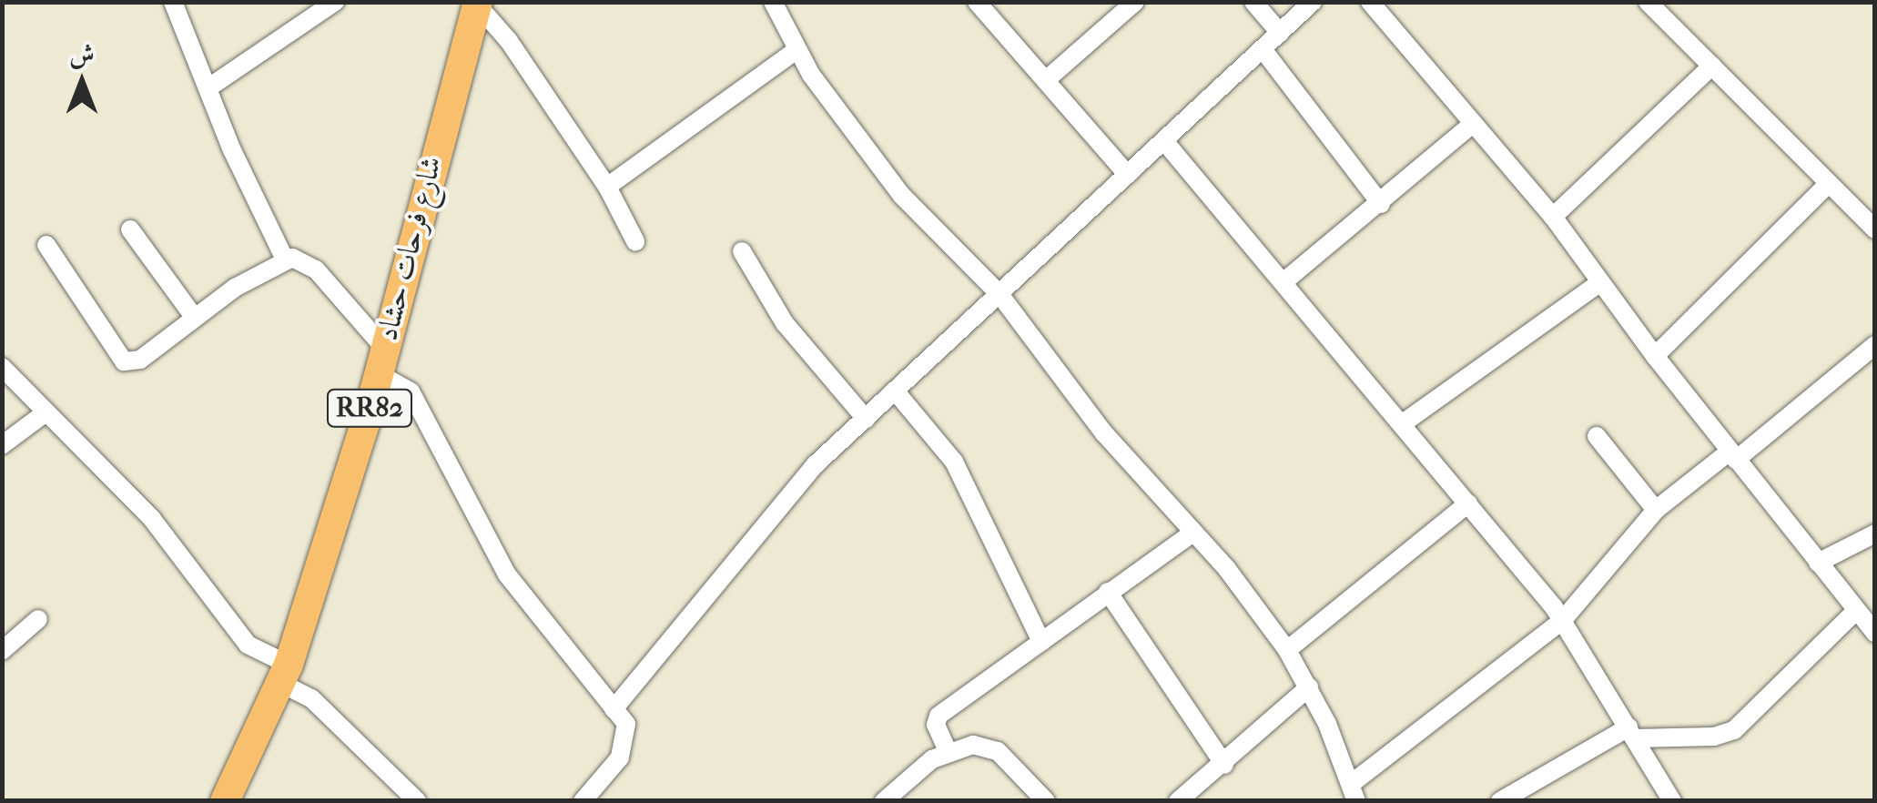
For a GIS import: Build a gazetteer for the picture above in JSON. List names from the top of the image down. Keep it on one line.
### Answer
{"streets":{"main road":["شارع فرحات حشاد","RR82"]},"north":"top"}
